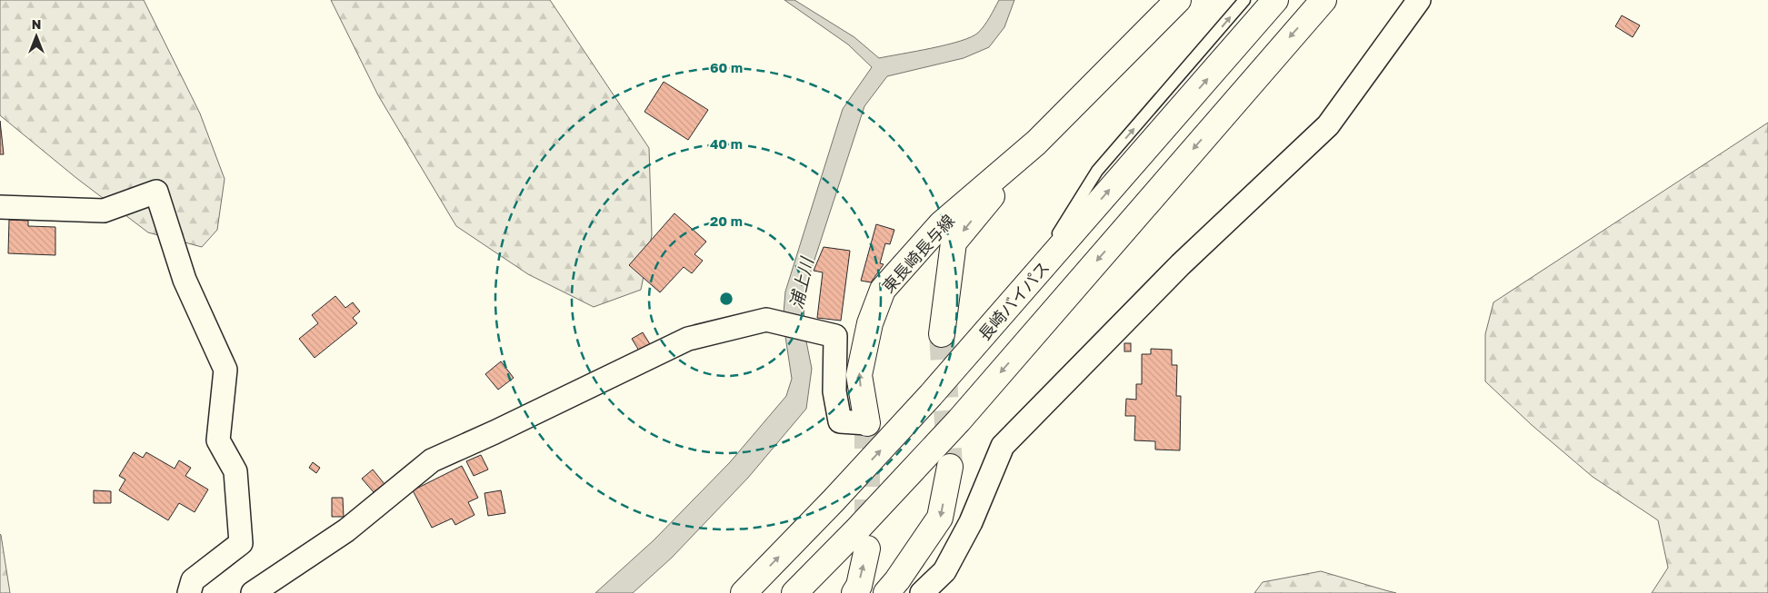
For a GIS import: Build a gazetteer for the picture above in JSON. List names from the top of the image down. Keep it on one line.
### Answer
{"streets":{"main road":["東長崎長与線","長崎バイパス"]},"water":["浦上川"],"north":"top","rings":["60 m","40 m","20 m"]}
